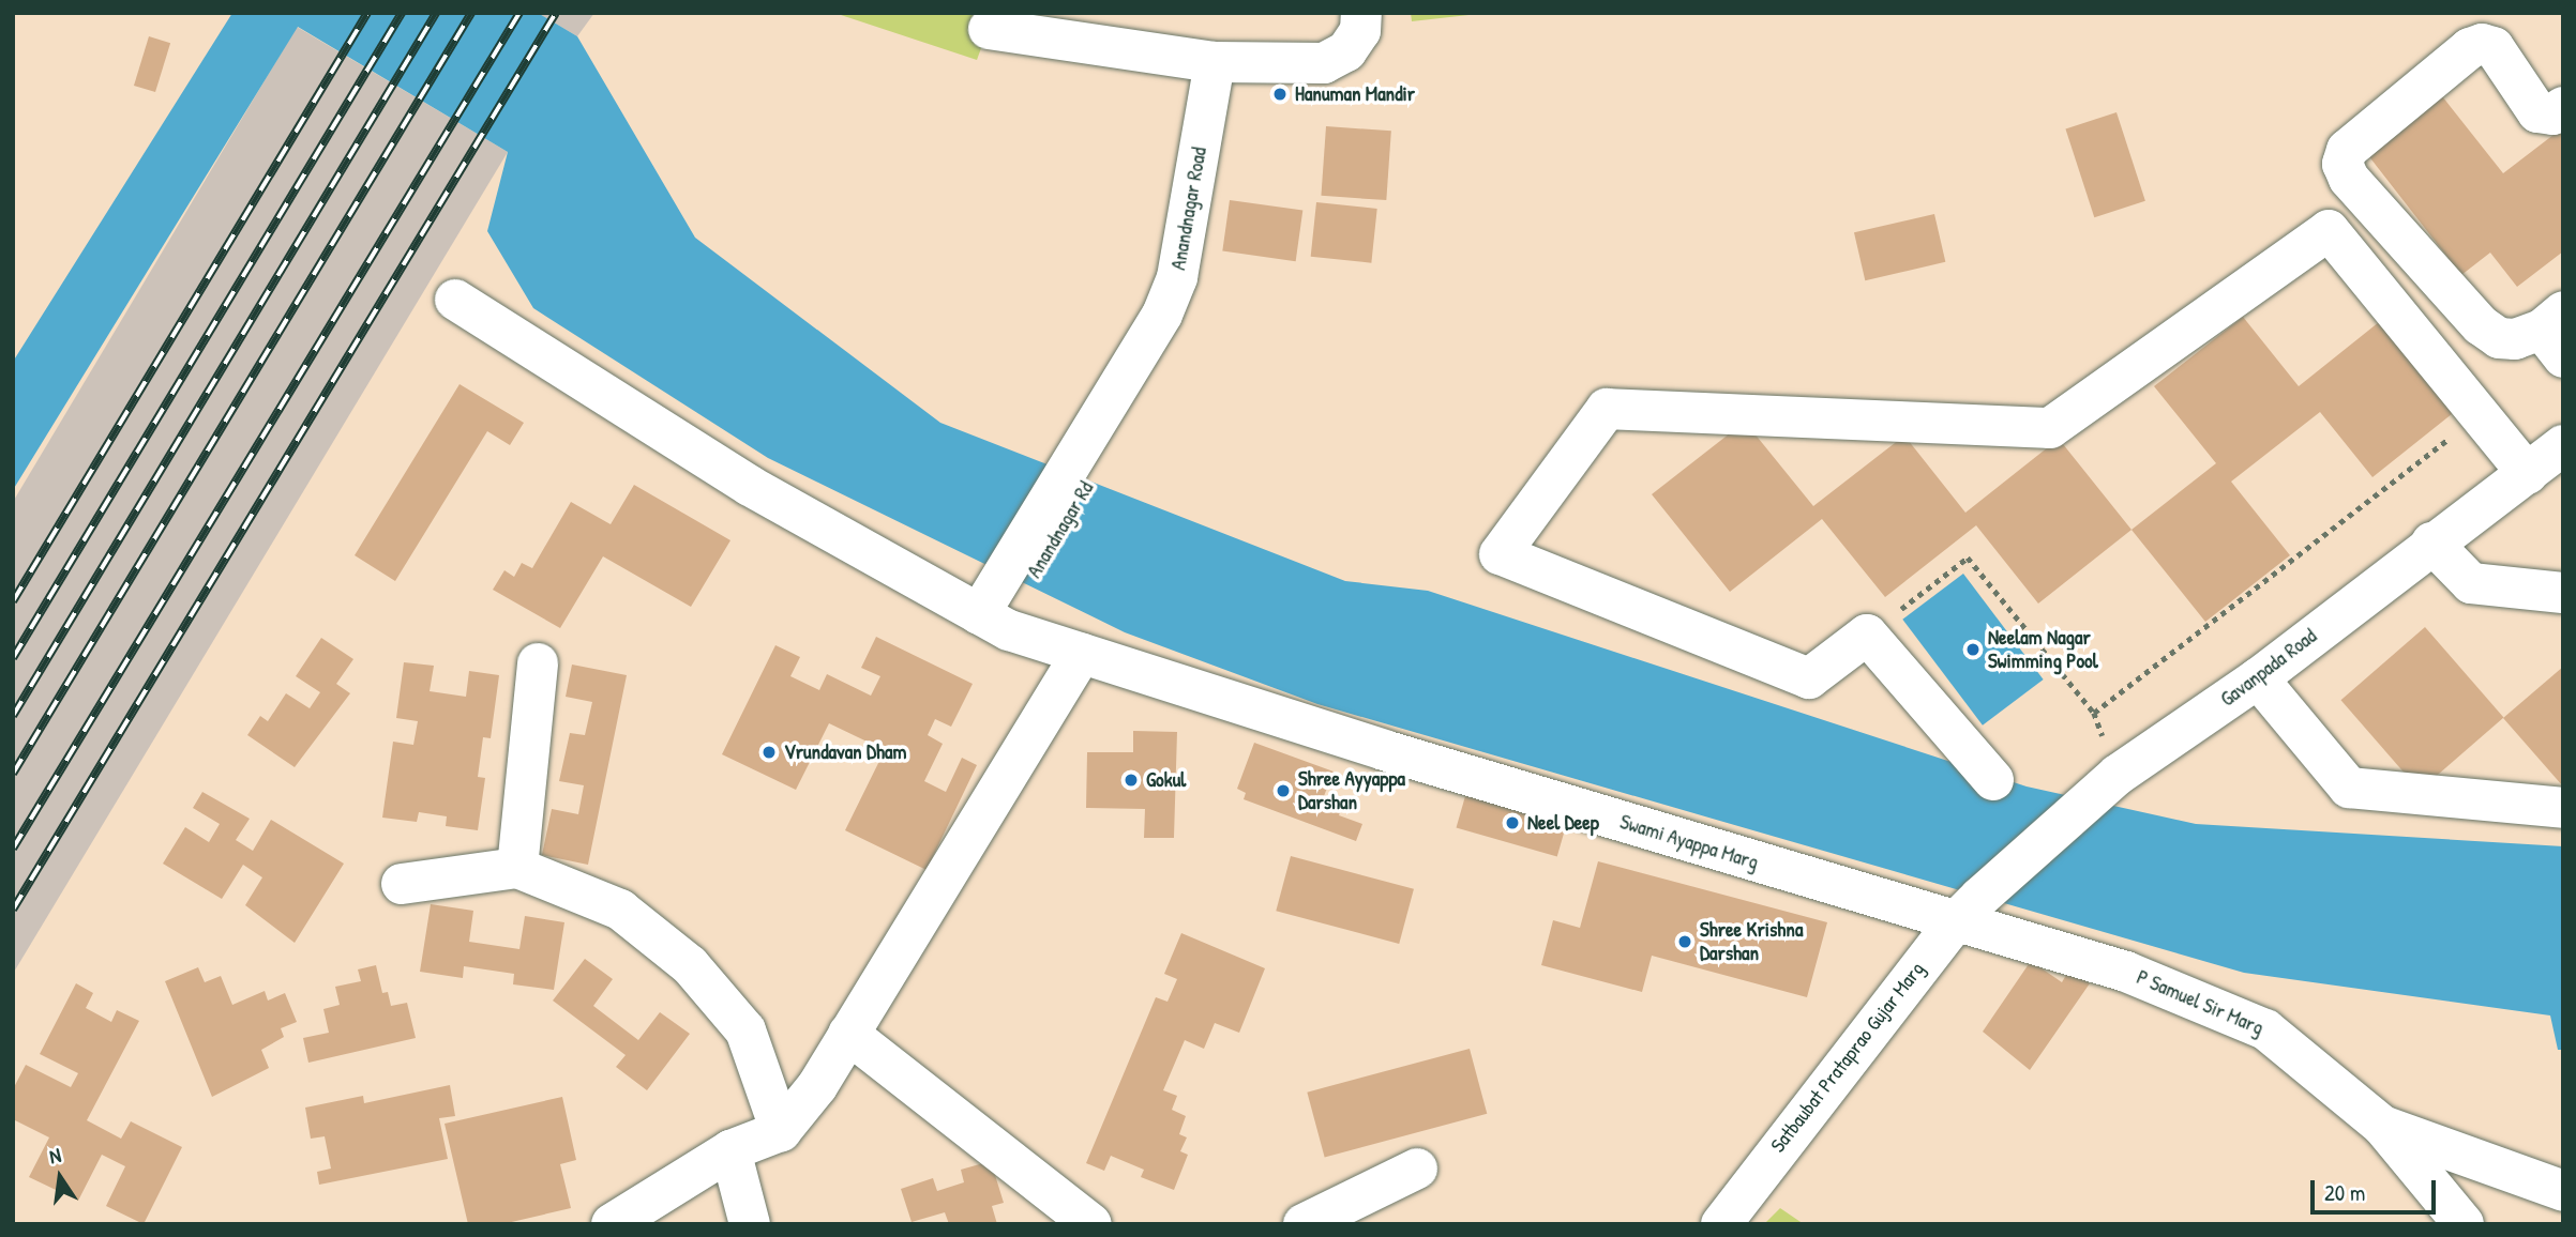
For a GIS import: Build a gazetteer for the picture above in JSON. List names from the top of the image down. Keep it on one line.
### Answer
{"streets":{"street":["Anandnagar Road","Anandnagar Rd","Gavanpada Road","Swami Ayappa Marg","P Samuel Sir Marg","Satbaubat Prataprao Gujar Marg"]},"crossings":[["Anandnagar Road","Anandnagar Rd"],["Anandnagar Rd","Swami Ayappa Marg"],["Gavanpada Road","Swami Ayappa Marg"],["Gavanpada Road","P Samuel Sir Marg"],["Gavanpada Road","Satbaubat Prataprao Gujar Marg"],["Swami Ayappa Marg","P Samuel Sir Marg"],["Swami Ayappa Marg","Satbaubat Prataprao Gujar Marg"],["P Samuel Sir Marg","Satbaubat Prataprao Gujar Marg"]],"places":["Hanuman Mandir","Neelam Nagar Swimming Pool","Vrundavan Dham","Gokul","Shree Ayyappa Darshan","Neel Deep","Shree Krishna Darshan"],"scale_bar":"20 m","north":"top"}
